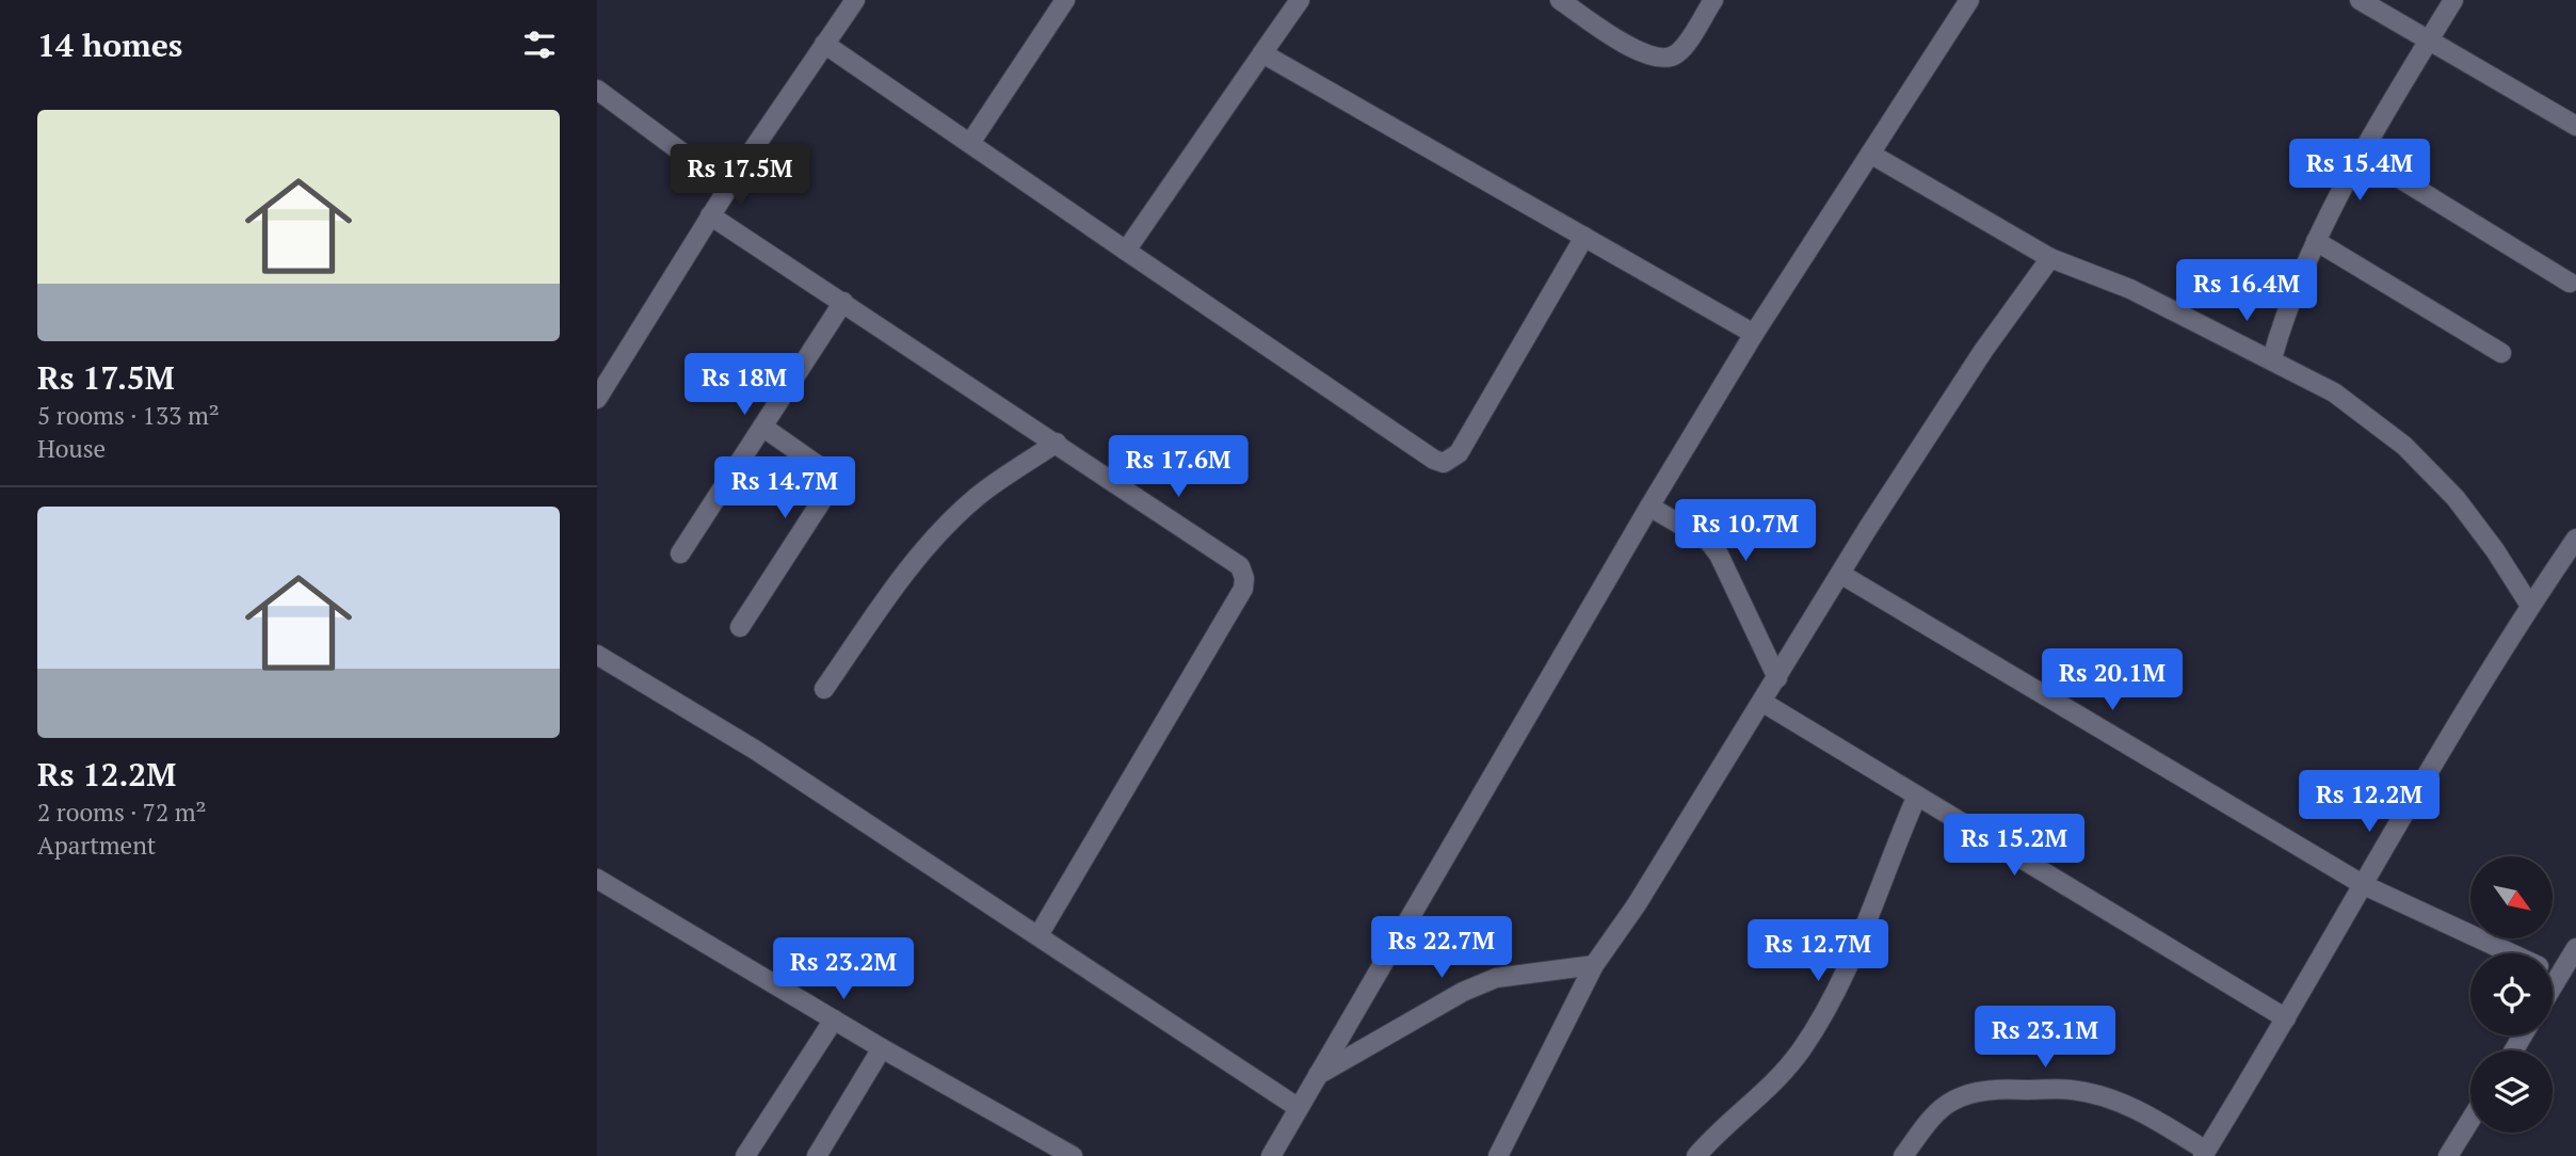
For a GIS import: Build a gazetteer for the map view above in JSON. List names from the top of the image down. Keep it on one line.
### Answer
{"north":"bottom right","page":{"heading":"14 homes","list":[{"name":"Rs 17.5M","note":"5 rooms · 133 m² · House"},{"name":"Rs 12.2M","note":"2 rooms · 72 m² · Apartment"}],"price":["Rs 15.4M","Rs 17.5M","Rs 16.4M","Rs 18M","Rs 17.6M","Rs 14.7M","Rs 10.7M","Rs 20.1M","Rs 12.2M","Rs 15.2M","Rs 22.7M","Rs 12.7M","Rs 23.2M","Rs 23.1M"]}}
